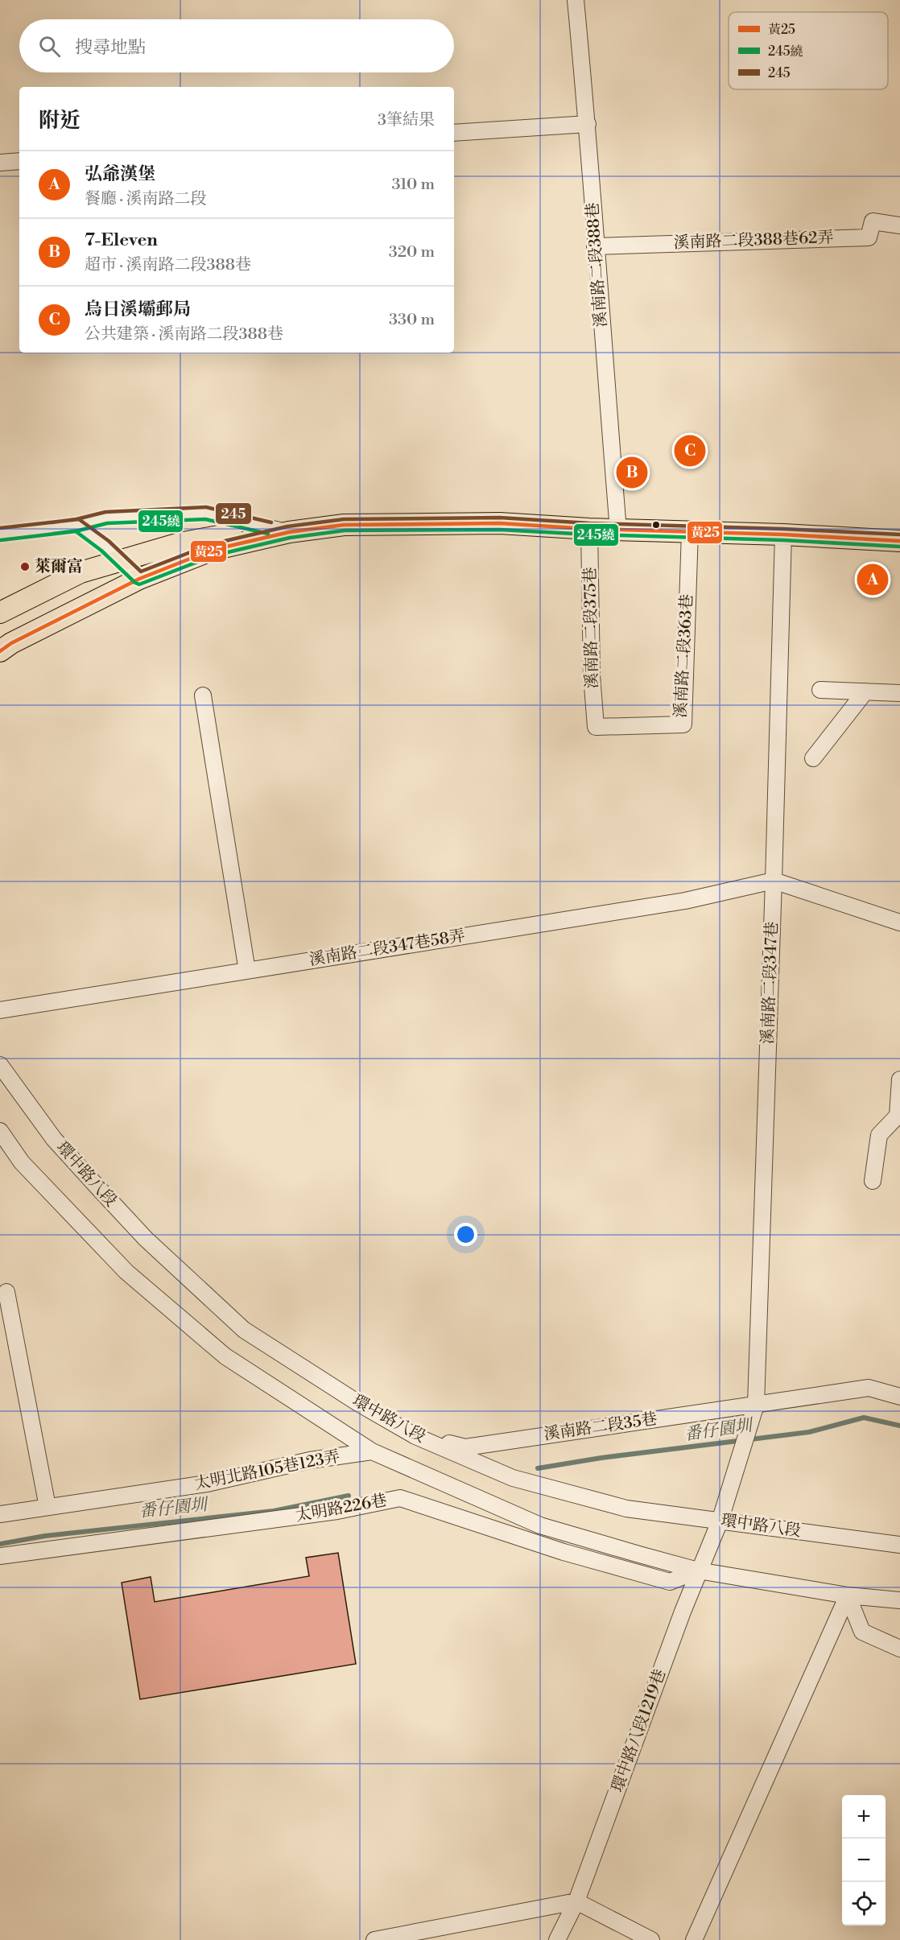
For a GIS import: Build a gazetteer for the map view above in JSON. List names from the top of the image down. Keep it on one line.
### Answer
{"streets":{"street":["溪南路二段388巷62弄","溪南路二段388巷","溪南路二段375巷","溪南路二段363巷","溪南路二段347巷58弄","溪南路二段347巷","環中路八段","溪南路二段35巷","太明北路105巷123弄","太明路226巷","環中路八段1219巷"]},"crossings":[["溪南路二段388巷62弄","溪南路二段388巷"],["溪南路二段375巷","溪南路二段363巷"],["溪南路二段347巷58弄","溪南路二段347巷"],["溪南路二段347巷","溪南路二段35巷"],["溪南路二段347巷","環中路八段1219巷"],["環中路八段","溪南路二段35巷"],["環中路八段","太明北路105巷123弄"],["環中路八段","太明路226巷"],["環中路八段","環中路八段1219巷"],["太明路226巷","環中路八段1219巷"]],"water":["番仔園圳"],"places":["萊爾富"],"lines":["transit line 245","transit line 245繞","transit line 黃25"],"legend":["黃25","245繞","245"],"page":{"search":"搜尋地點","heading":["附近","3筆結果"],"list":[{"mark":"A","name":"弘爺漢堡","note":"餐廳 · 溪南路二段","value":"310 m"},{"mark":"B","name":"7-Eleven","note":"超市 · 溪南路二段388巷","value":"320 m"},{"mark":"C","name":"烏日溪壩郵局","note":"公共建築 · 溪南路二段388巷","value":"330 m"}],"pins":["C","B","A"],"map_buttons":["+","−"]}}
